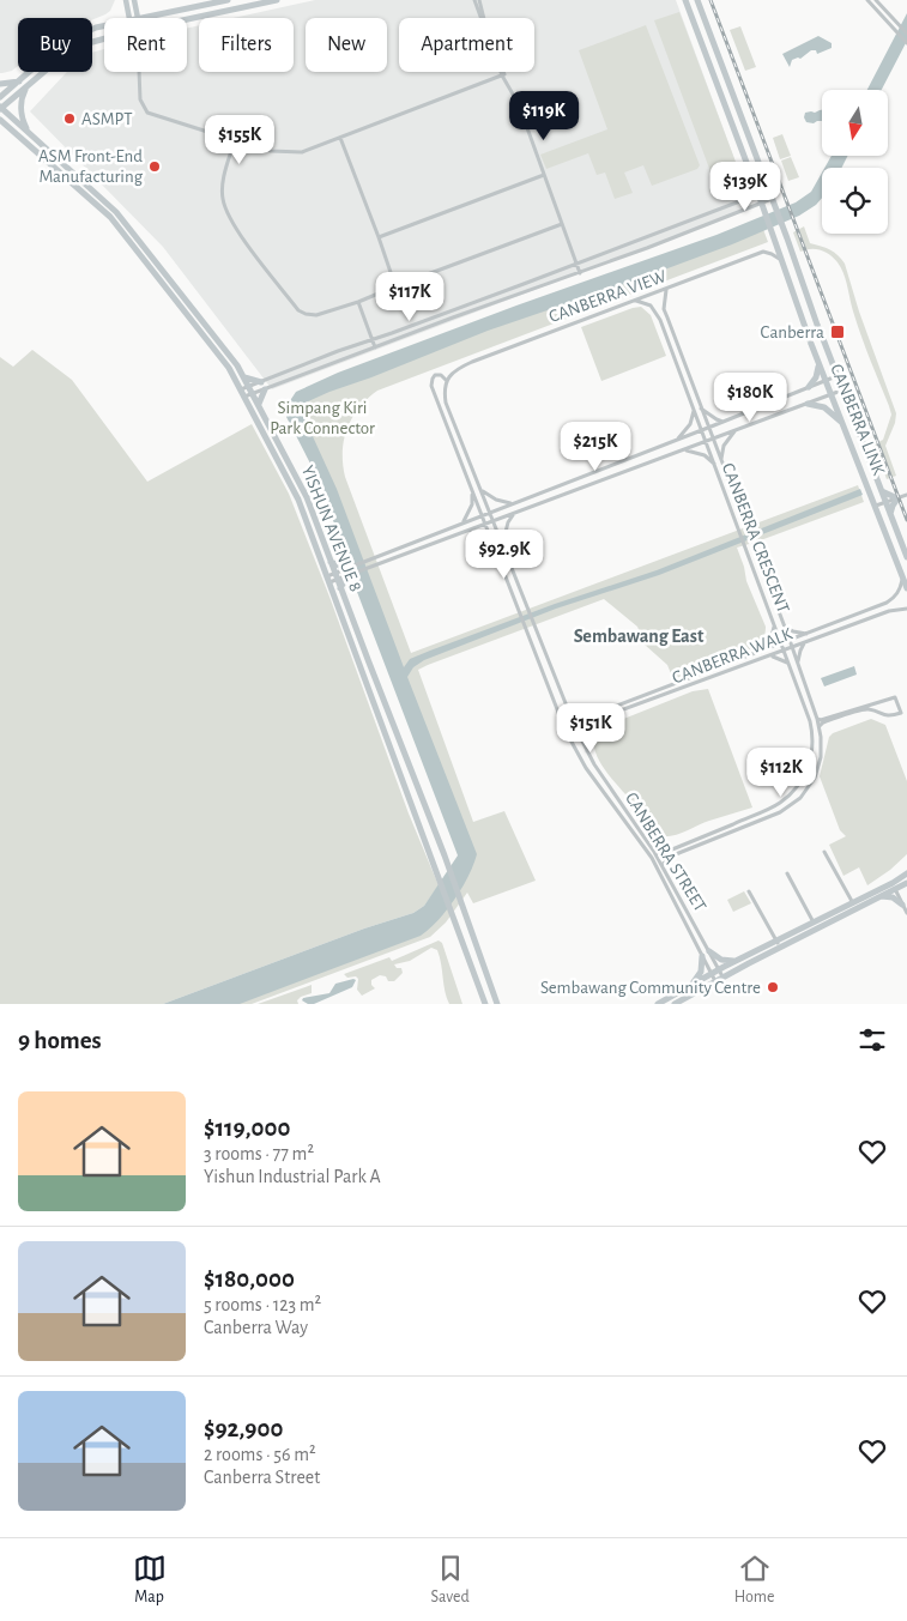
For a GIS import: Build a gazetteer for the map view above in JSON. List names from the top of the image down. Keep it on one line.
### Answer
{"streets":{"main road":["CANBERRA LINK","YISHUN AVENUE 8"],"street":["CANBERRA VIEW","CANBERRA CRESCENT","CANBERRA WALK","CANBERRA STREET"]},"crossings":[["CANBERRA VIEW","CANBERRA CRESCENT"],["CANBERRA VIEW","CANBERRA STREET"],["CANBERRA LINK","CANBERRA WALK"],["CANBERRA CRESCENT","CANBERRA WALK"],["CANBERRA CRESCENT","CANBERRA STREET"],["CANBERRA WALK","CANBERRA STREET"]],"districts":["Sembawang East"],"parks":["Simpang Kiri Park Connector"],"places":{"other":["ASMPT","ASM Front-End Manufacturing","Sembawang Community Centre"],"transit":["Canberra"]},"north":"bottom","page":{"chip":["Buy","Rent","Filters","New","Apartment"],"price":["$119K","$155K","$139K","$117K","$180K","$215K","$92.9K","$151K","$112K"],"heading":"9 homes","list":[{"name":"$119,000","note":"3 rooms · 77 m² · Yishun Industrial Park A"},{"name":"$180,000","note":"5 rooms · 123 m² · Canberra Way"},{"name":"$92,900","note":"2 rooms · 56 m² · Canberra Street"}],"tabs":["Map","Saved","Home"]}}
